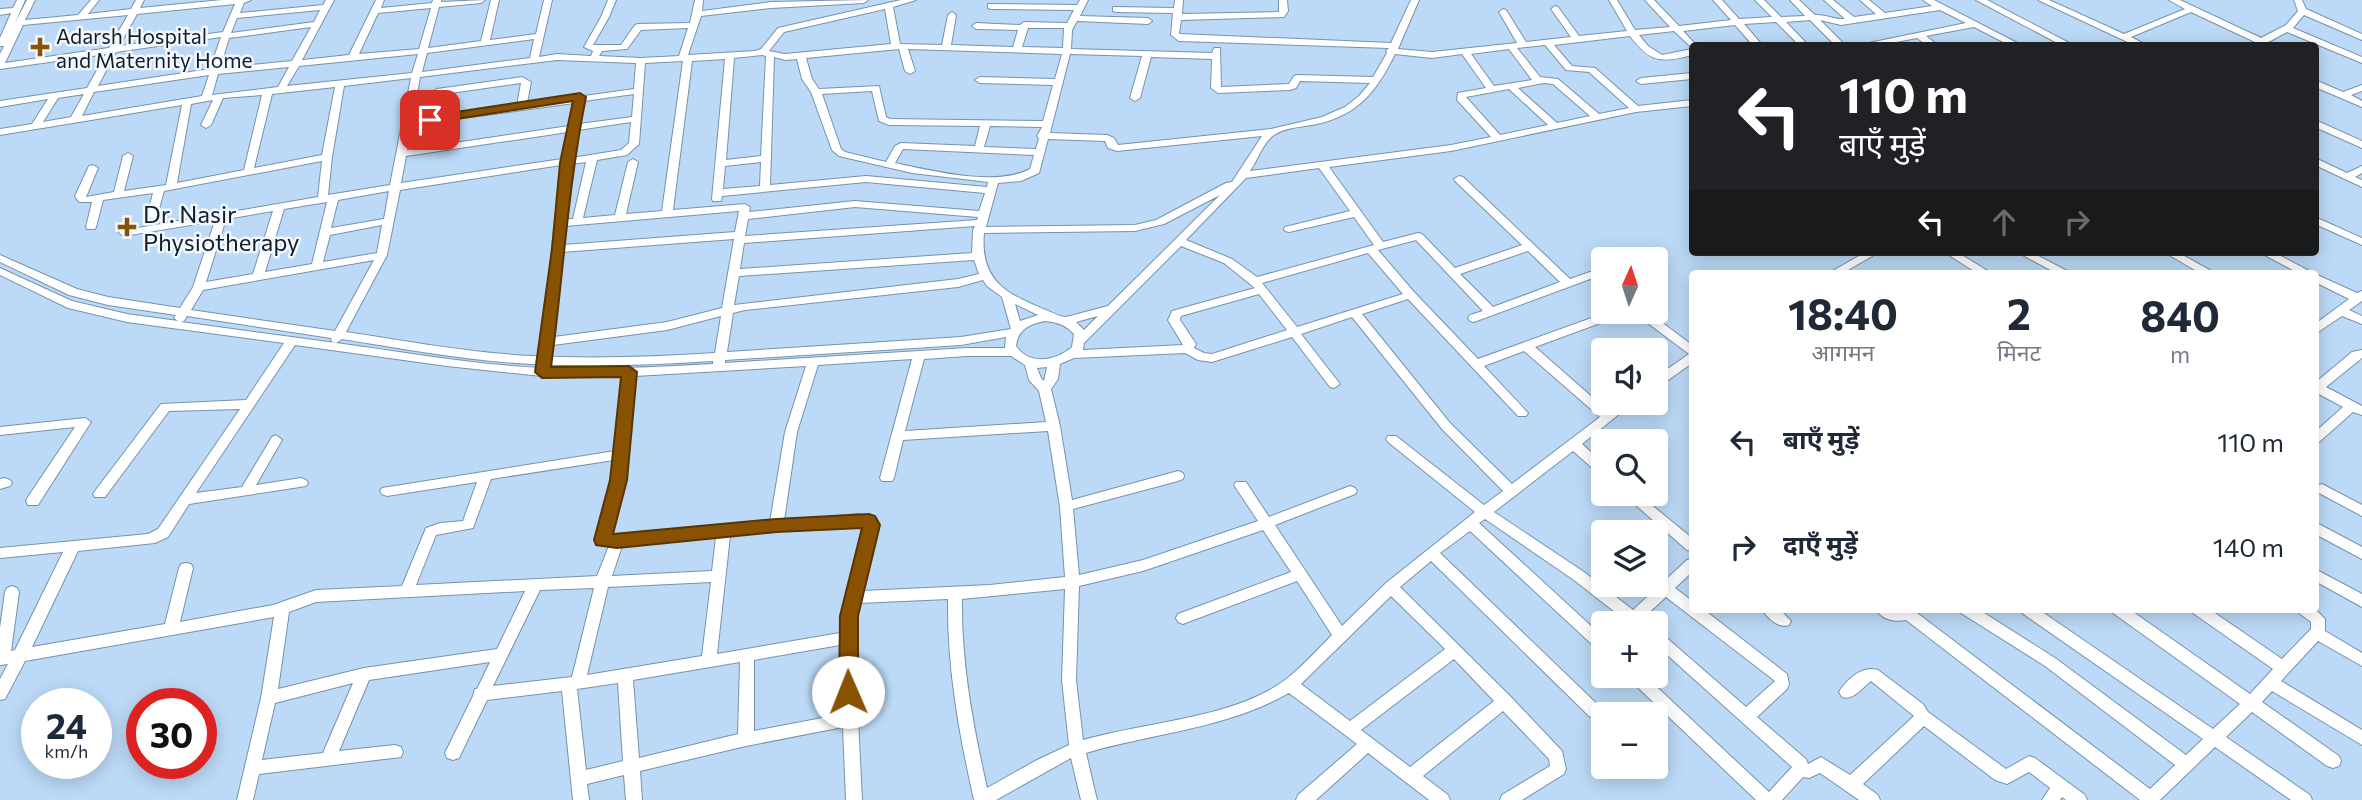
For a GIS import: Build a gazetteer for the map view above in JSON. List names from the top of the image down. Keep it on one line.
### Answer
{"places":{"health":["Adarsh Hospital and Maternity Home","Dr. Nasir Physiotherapy"]},"north":"top","page":{"turn":["110 m","बाएँ मुड़ें"],"map_buttons":["+","−"],"eta":["18:40","आगमन","2","मिनट","840","m"],"list":[{"name":"बाएँ मुड़ें","value":"110 m"},{"name":"दाएँ मुड़ें","value":"140 m"}],"speed":"24 km/h","limit":"30"}}
